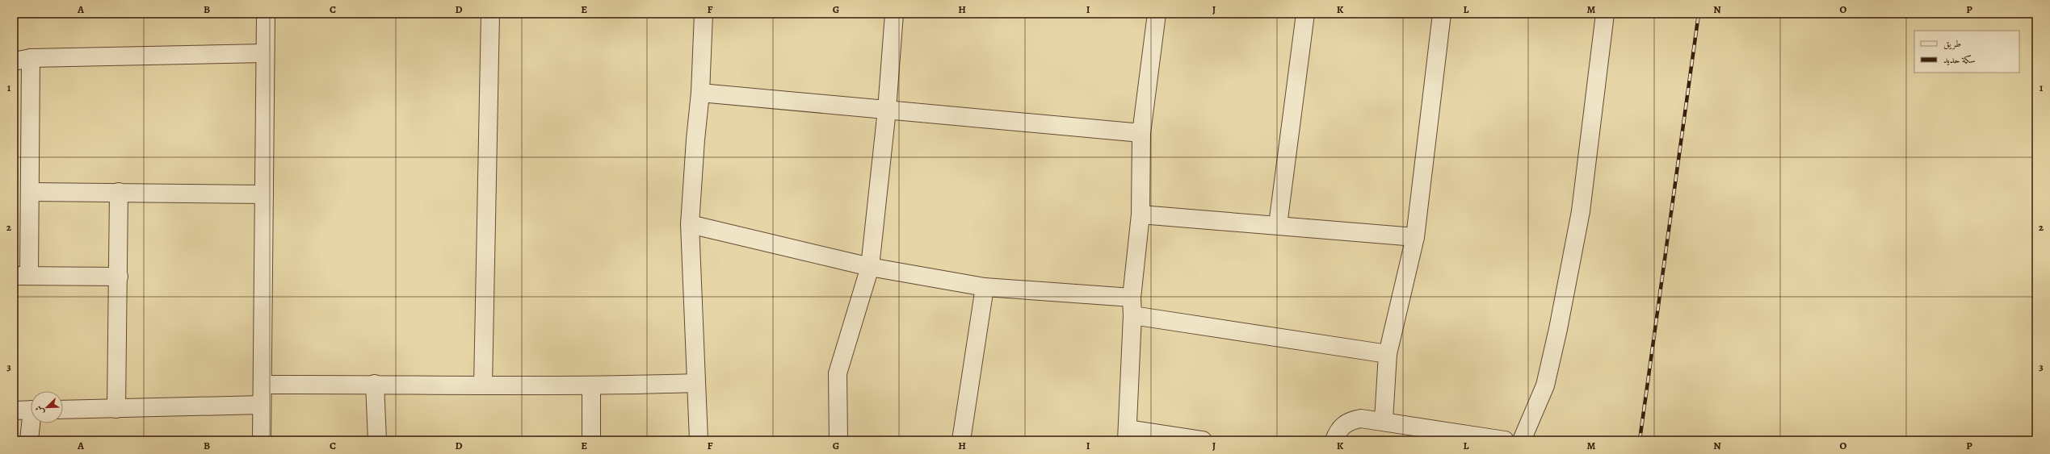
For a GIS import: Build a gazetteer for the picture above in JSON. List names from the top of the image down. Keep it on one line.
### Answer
{"legend":["طريق","سكة حديد"],"north":"bottom left","grid":{"columns":["A","B","C","D","E","F","G","H","I","J","K","L","M","N","O","P"],"rows":["1","2","3"]}}
